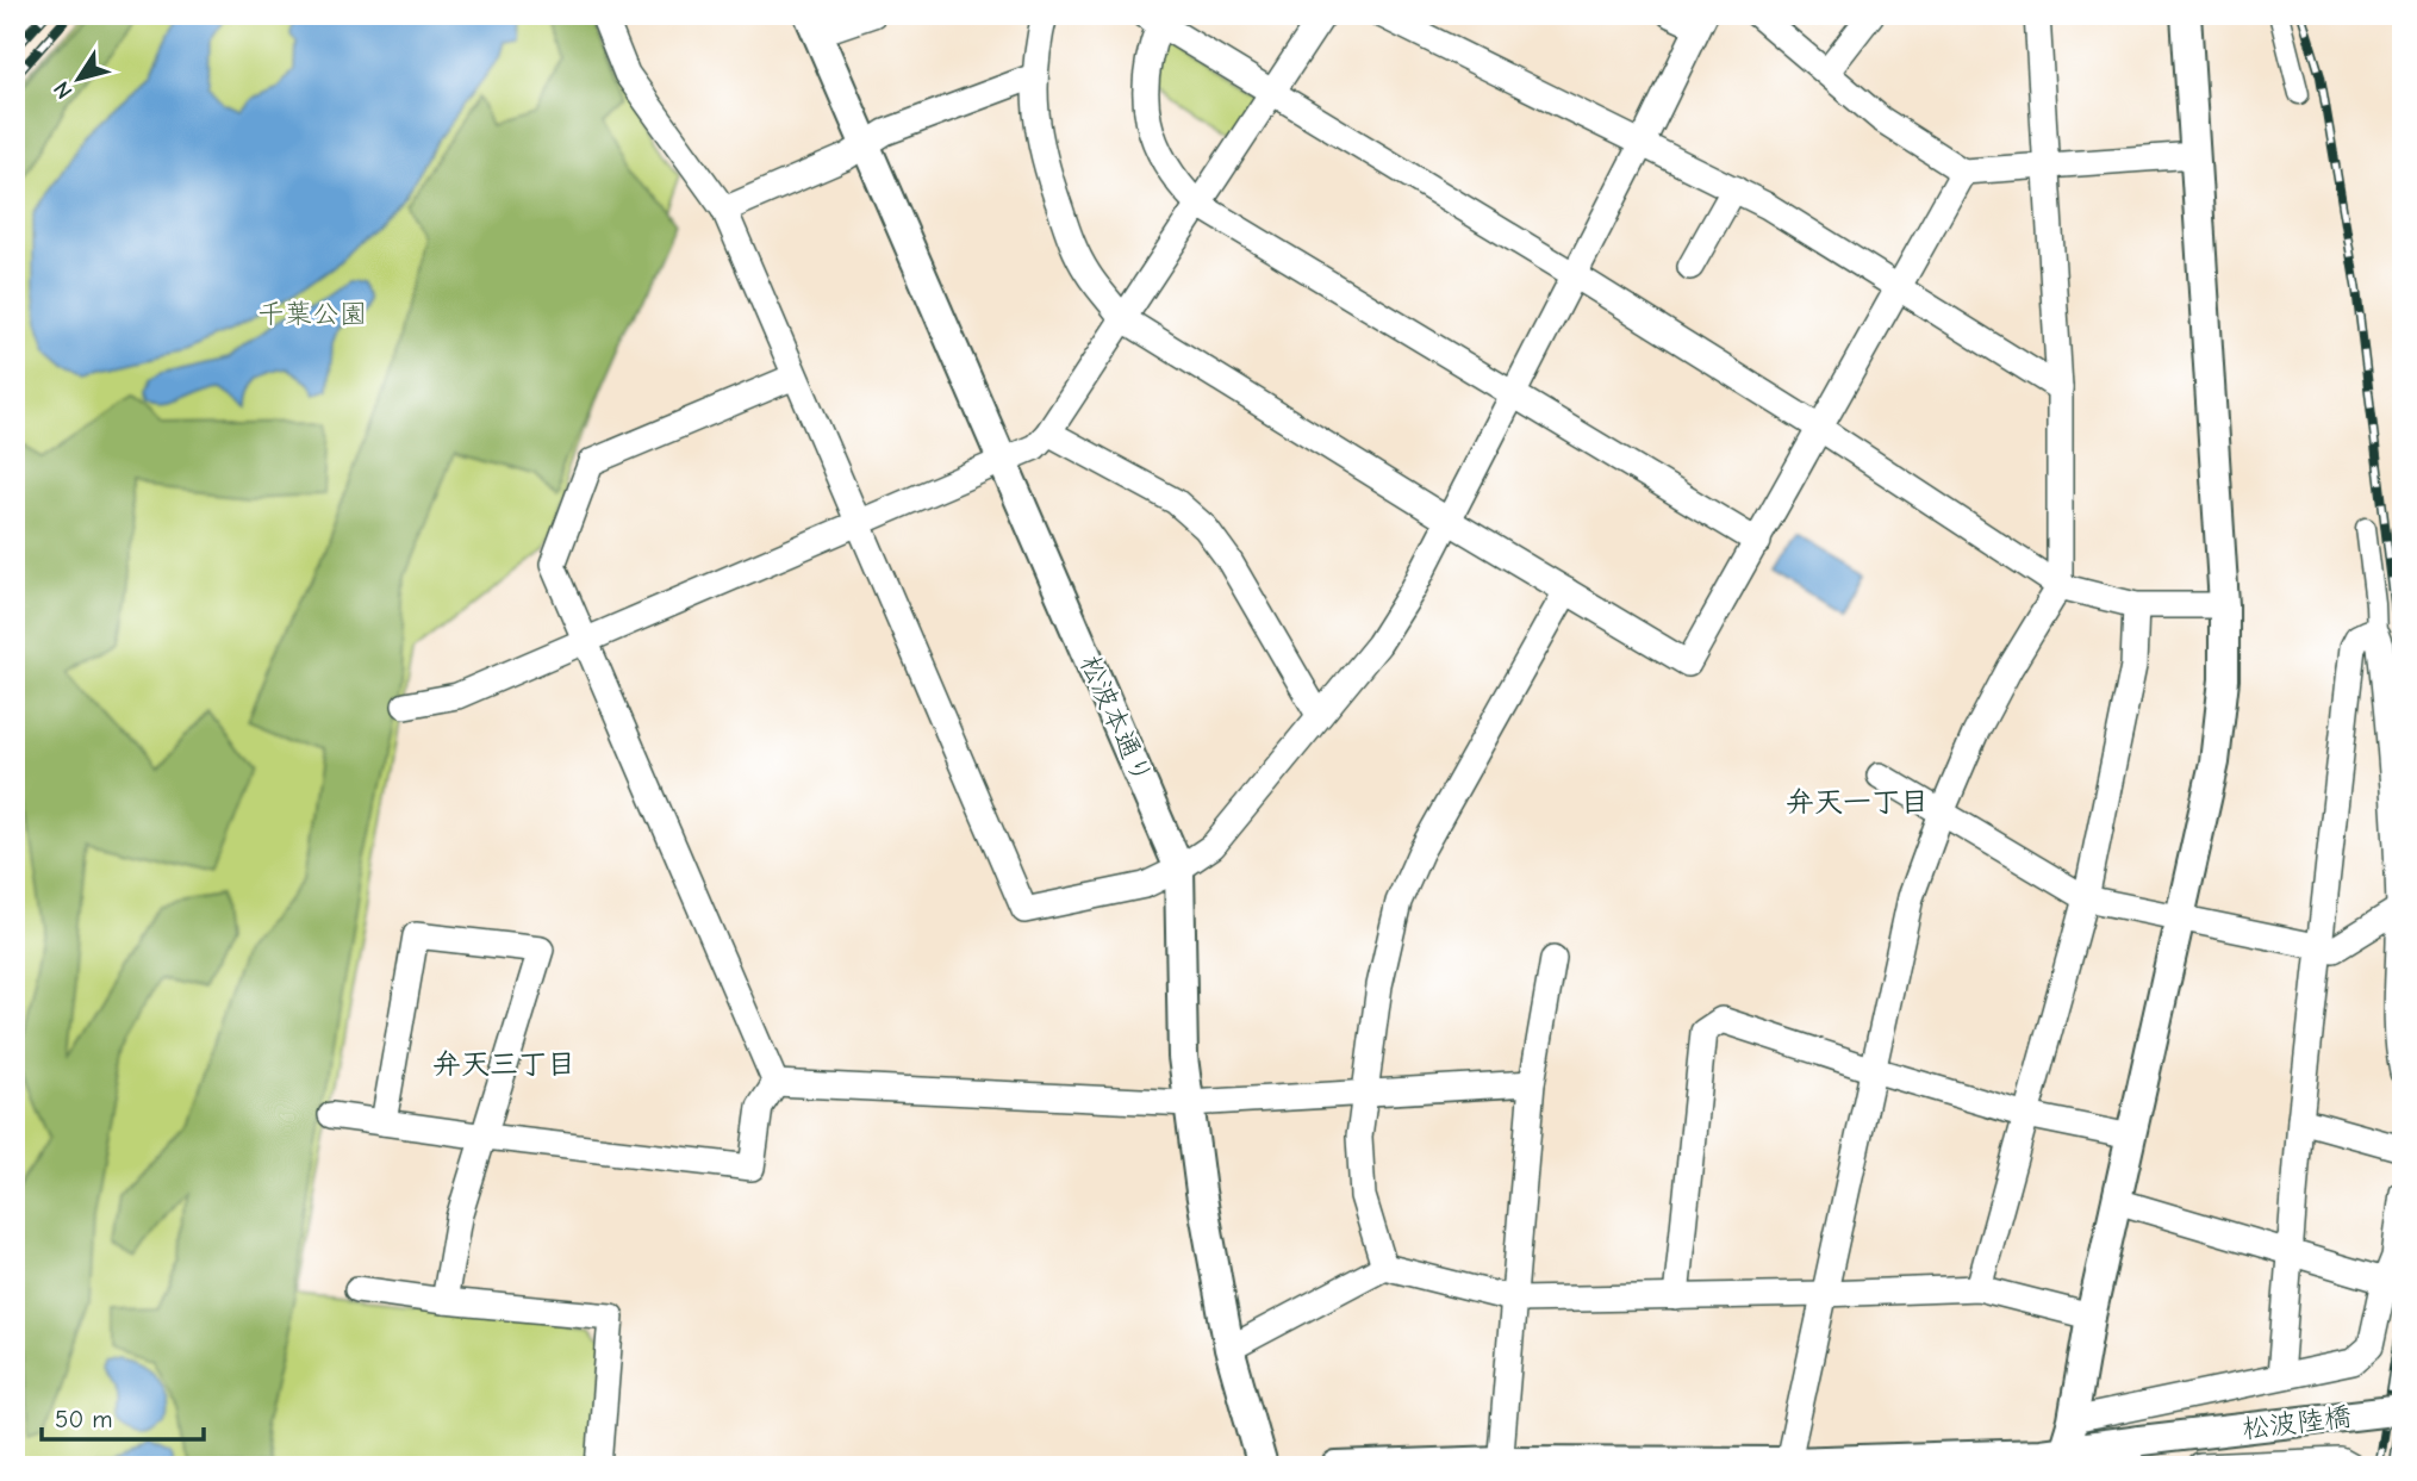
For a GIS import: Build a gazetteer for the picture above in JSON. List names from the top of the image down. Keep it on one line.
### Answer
{"streets":{"street":["松波本通り","松波陸橋"]},"districts":["弁天一丁目","弁天三丁目"],"parks":["千葉公園"],"scale_bar":"50 m","north":"bottom left"}
